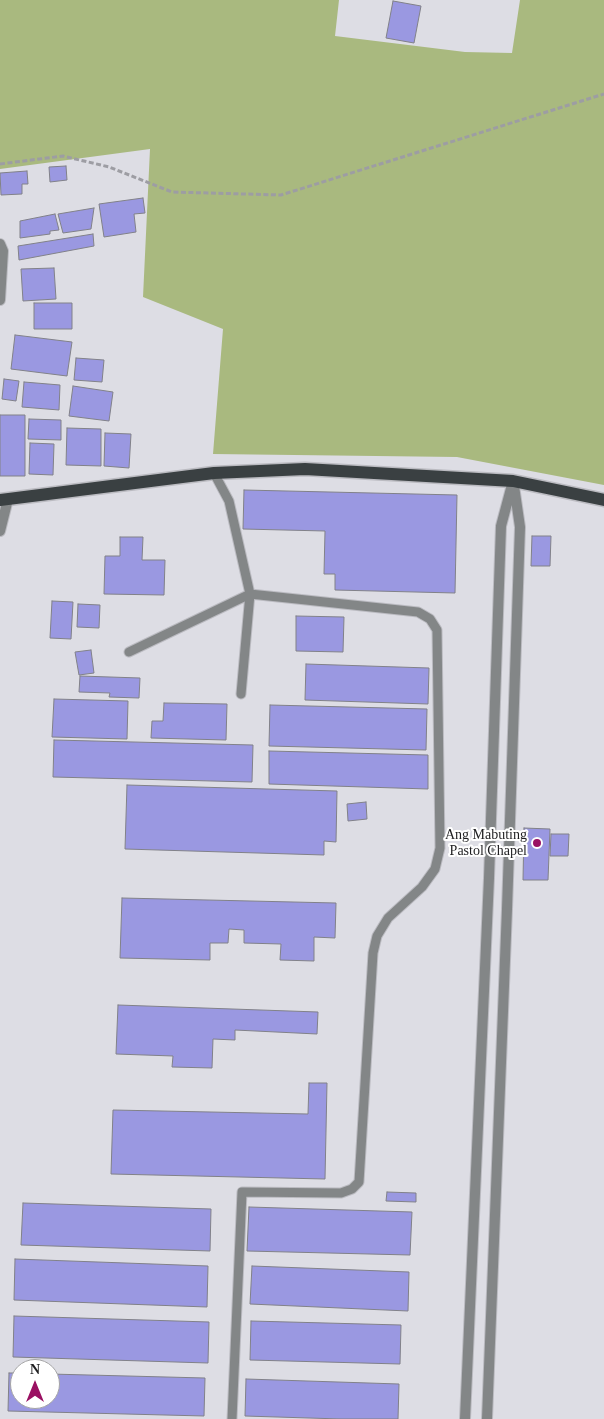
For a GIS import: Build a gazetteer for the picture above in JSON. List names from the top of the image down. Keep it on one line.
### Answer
{"places":["Ang Mabuting Pastol Chapel"],"north":"top"}
